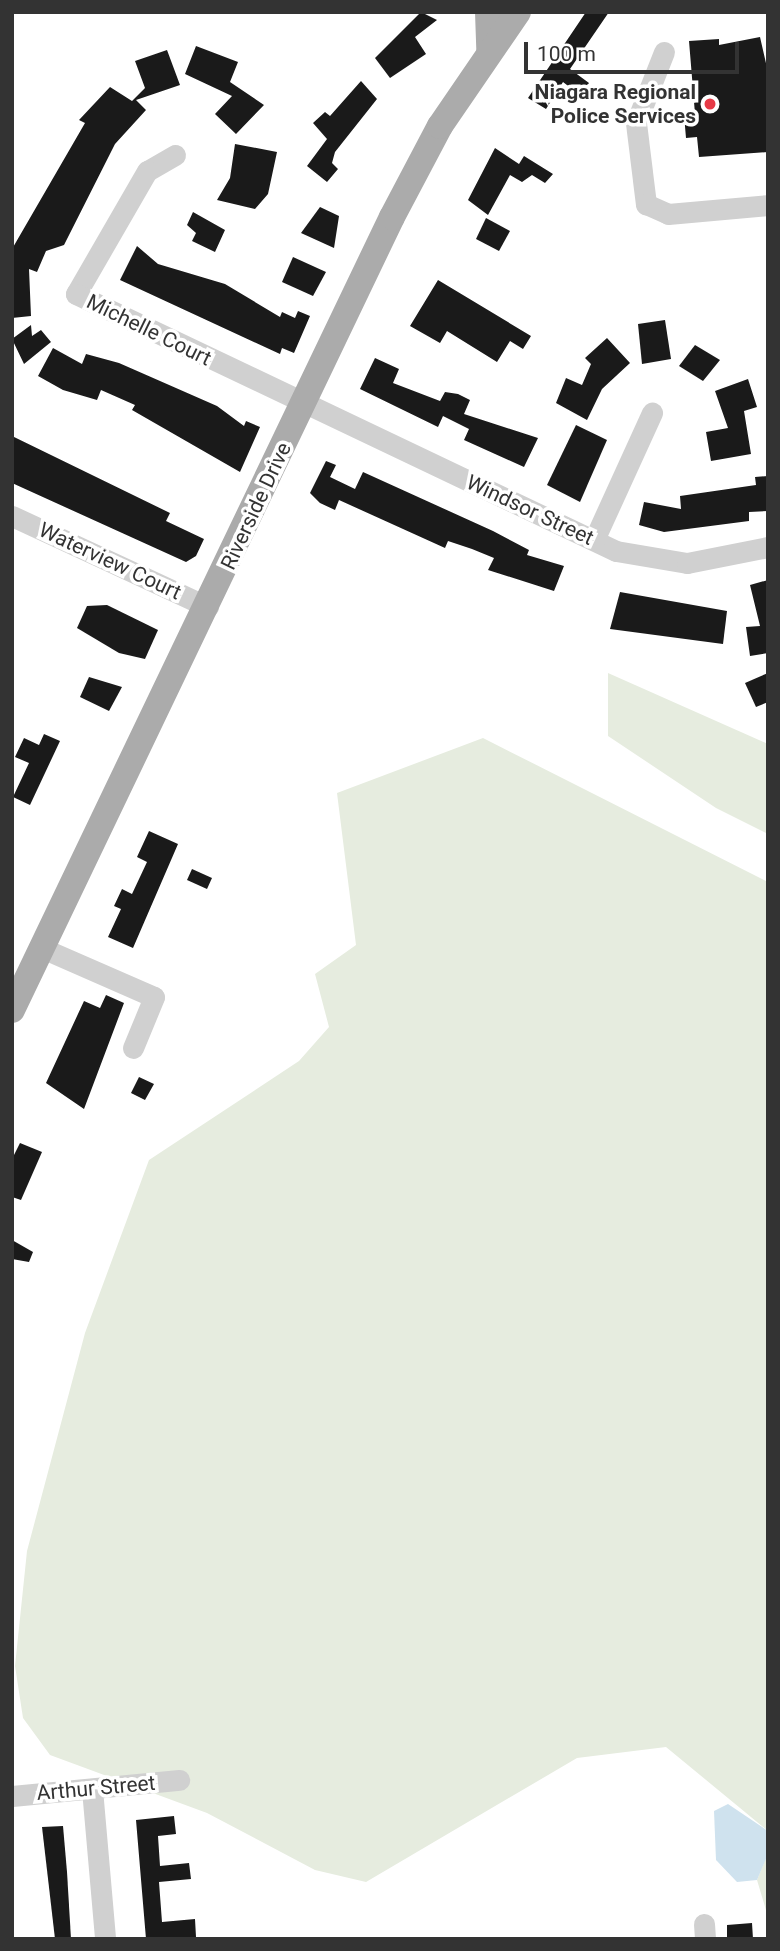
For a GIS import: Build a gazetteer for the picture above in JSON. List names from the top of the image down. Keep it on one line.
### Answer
{"streets":{"main road":["Riverside Drive"],"street":["Michelle Court","Windsor Street","Waterview Court","Arthur Street"]},"crossings":[["Michelle Court","Riverside Drive"],["Michelle Court","Windsor Street"],["Riverside Drive","Windsor Street"],["Riverside Drive","Waterview Court"]],"places":["Niagara Regional Police Services"],"scale_bar":"100 m"}
